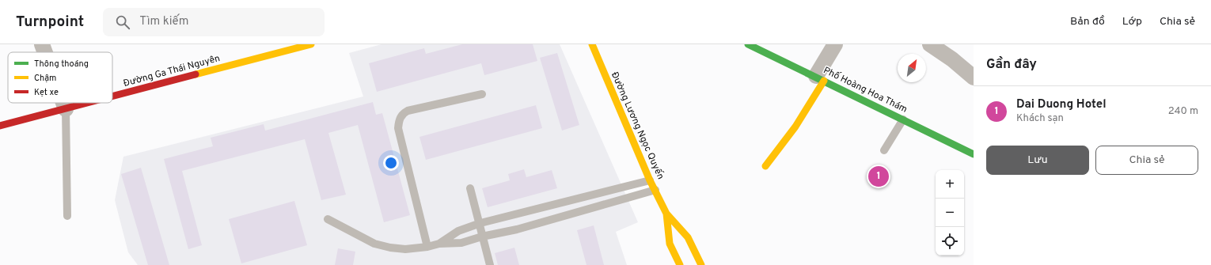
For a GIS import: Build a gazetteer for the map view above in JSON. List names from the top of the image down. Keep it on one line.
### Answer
{"streets":{"street":["Đường Ga Thái Nguyên","Phố Hoàng Hoa Thám","Đường Lương Ngọc Quyến"]},"legend":["Thông thoáng","Chậm","Kẹt xe"],"north":"top right","page":{"header":"Turnpoint","search":"Tìm kiếm","nav":["Bản đồ","Lớp","Chia sẻ"],"heading":"Gần đây","list":[{"mark":"1","name":"Dai Duong Hotel","note":"Khách sạn","value":"240 m"}],"buttons":["Lưu","Chia sẻ"],"pins":"1","map_buttons":["+","−"]}}
